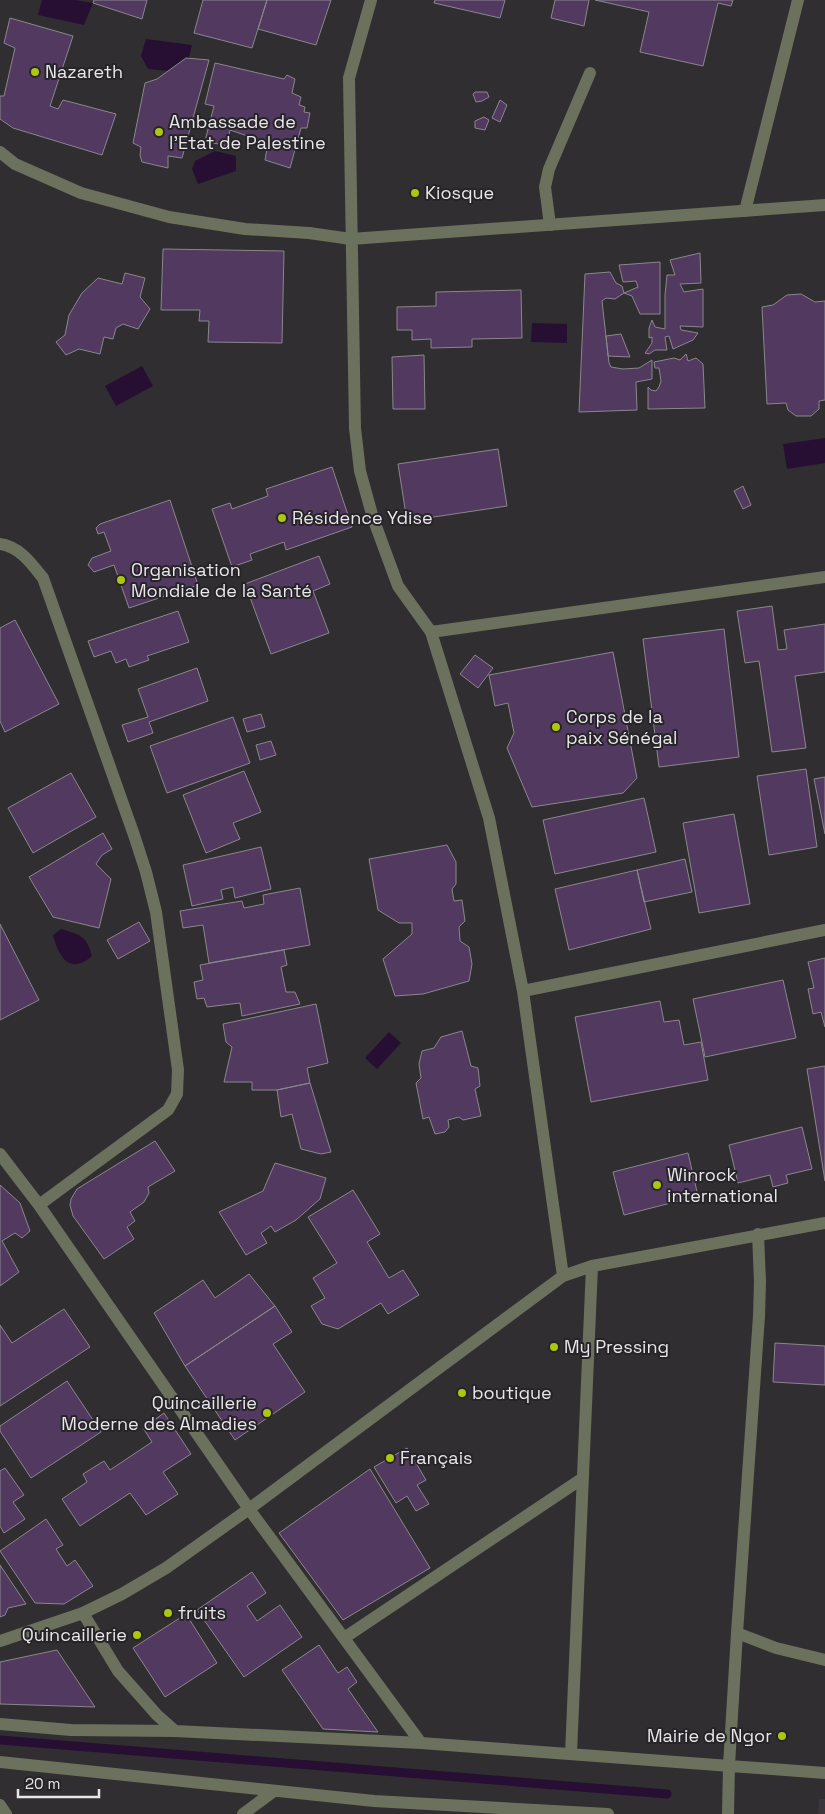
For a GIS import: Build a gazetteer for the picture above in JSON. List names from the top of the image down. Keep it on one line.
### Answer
{"places":["Nazareth","Ambassade de l'Etat de Palestine","Kiosque","Résidence Ydise","Organisation Mondiale de la Santé","Corps de la paix Sénégal","Winrock international","My Pressing","boutique","Quincaillerie Moderne des Almadies","Français","fruits","Quincaillerie","Mairie de Ngor"],"scale_bar":"20 m"}
